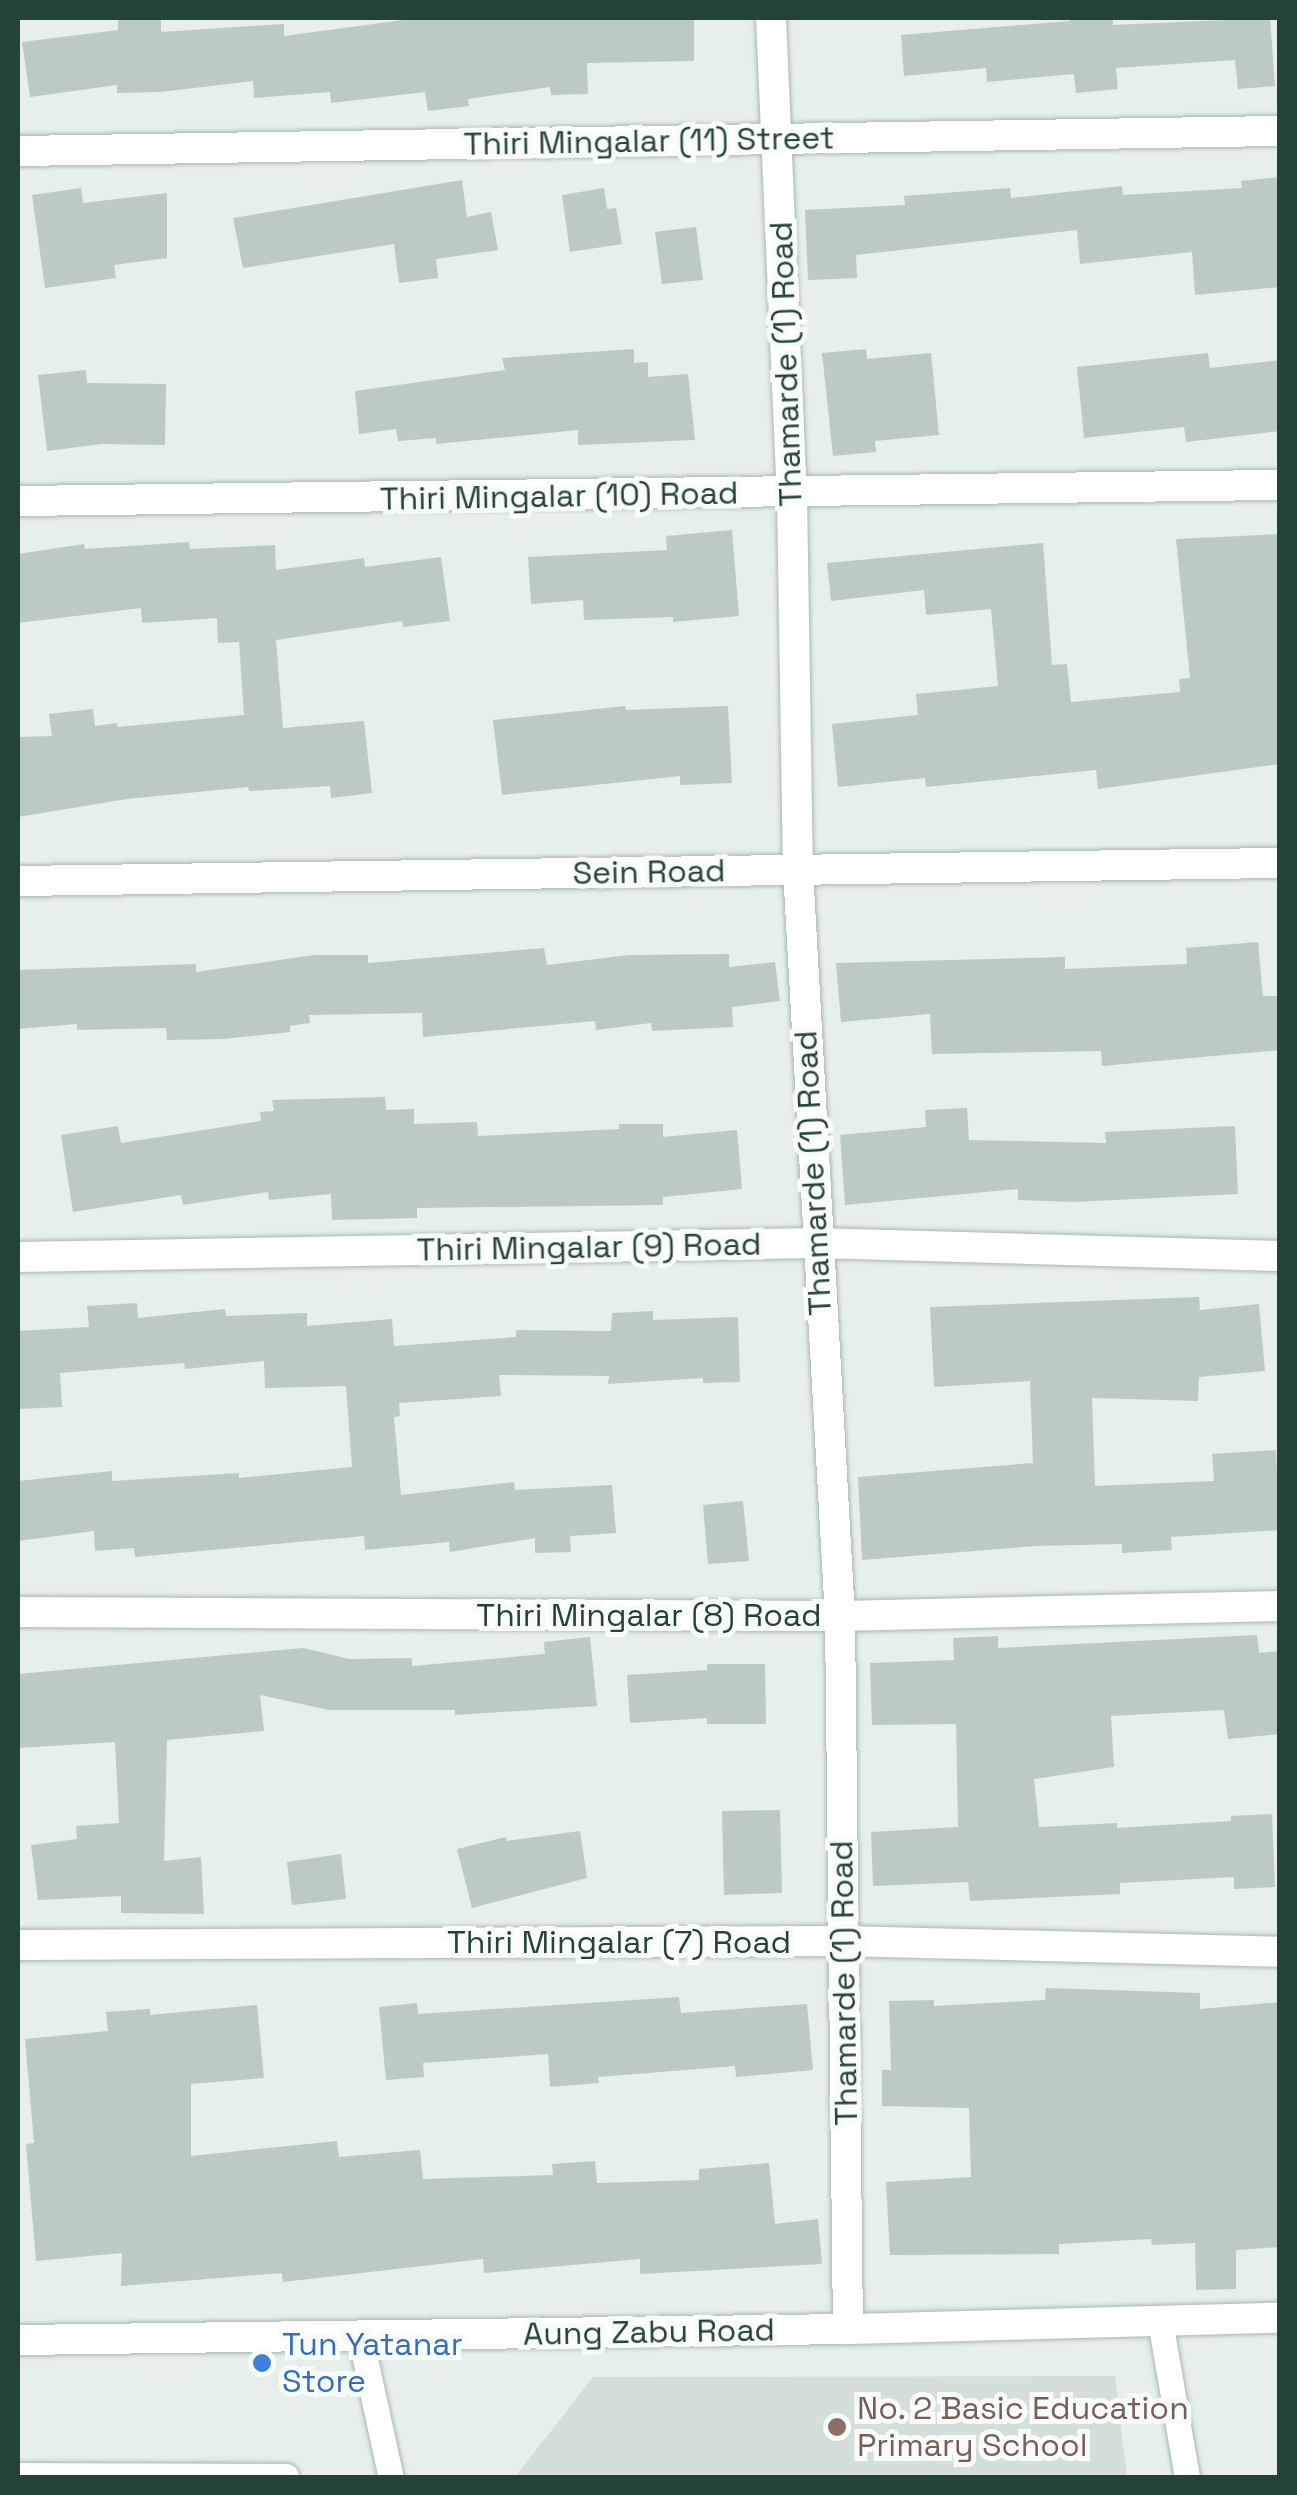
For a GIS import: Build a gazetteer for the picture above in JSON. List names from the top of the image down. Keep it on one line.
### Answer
{"streets":{"street":["Thiri Mingalar (11) Street","Thamarde (1) Road","Thiri Mingalar (10) Road","Sein Road","Thiri Mingalar (9) Road","Thiri Mingalar (8) Road","Thiri Mingalar (7) Road","Aung Zabu Road"]},"crossings":[["Thiri Mingalar (11) Street","Thamarde (1) Road"],["Thamarde (1) Road","Thiri Mingalar (10) Road"],["Thamarde (1) Road","Sein Road"],["Thamarde (1) Road","Thiri Mingalar (9) Road"],["Thamarde (1) Road","Thiri Mingalar (8) Road"],["Thamarde (1) Road","Thiri Mingalar (7) Road"],["Thamarde (1) Road","Aung Zabu Road"]],"places":["Tun Yatanar Store","No. 2 Basic Education Primary School"]}
